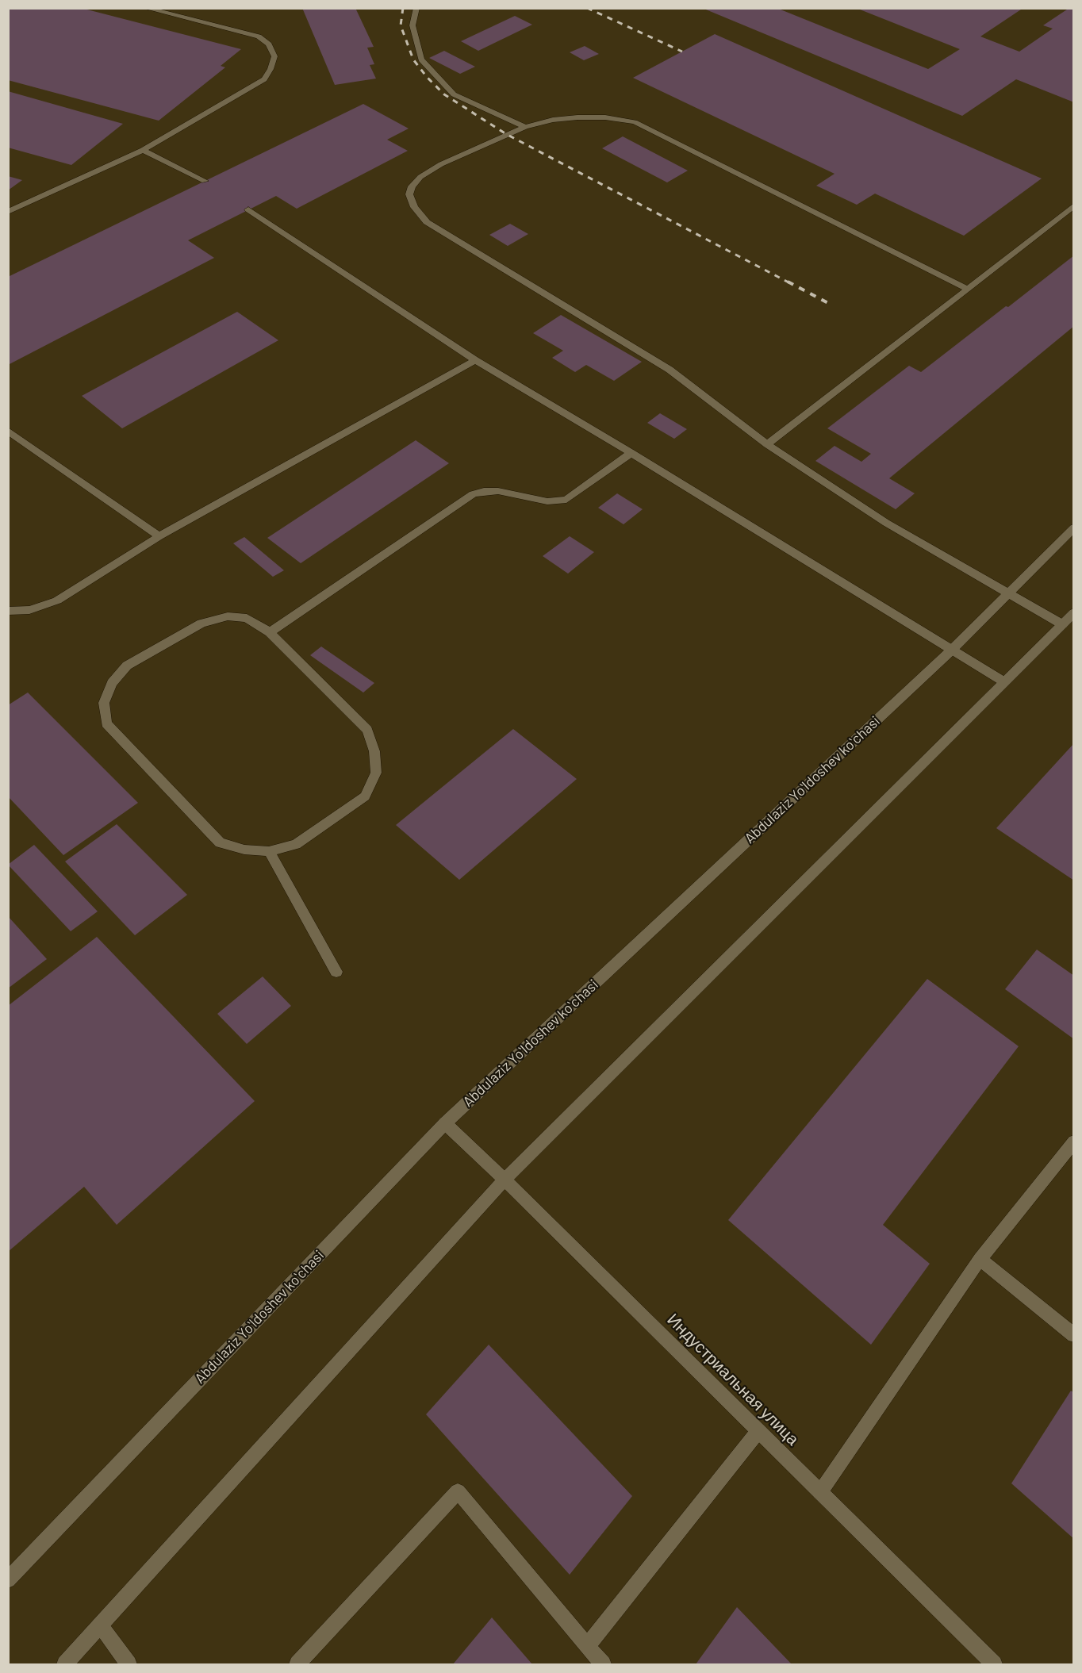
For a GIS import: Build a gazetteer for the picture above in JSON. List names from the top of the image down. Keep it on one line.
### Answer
{"streets":{"main road":["Abdulaziz Yoʻldoshev koʻchasi","Индустриальная улица"]},"crossings":[["Abdulaziz Yoʻldoshev koʻchasi","Индустриальная улица"]]}
